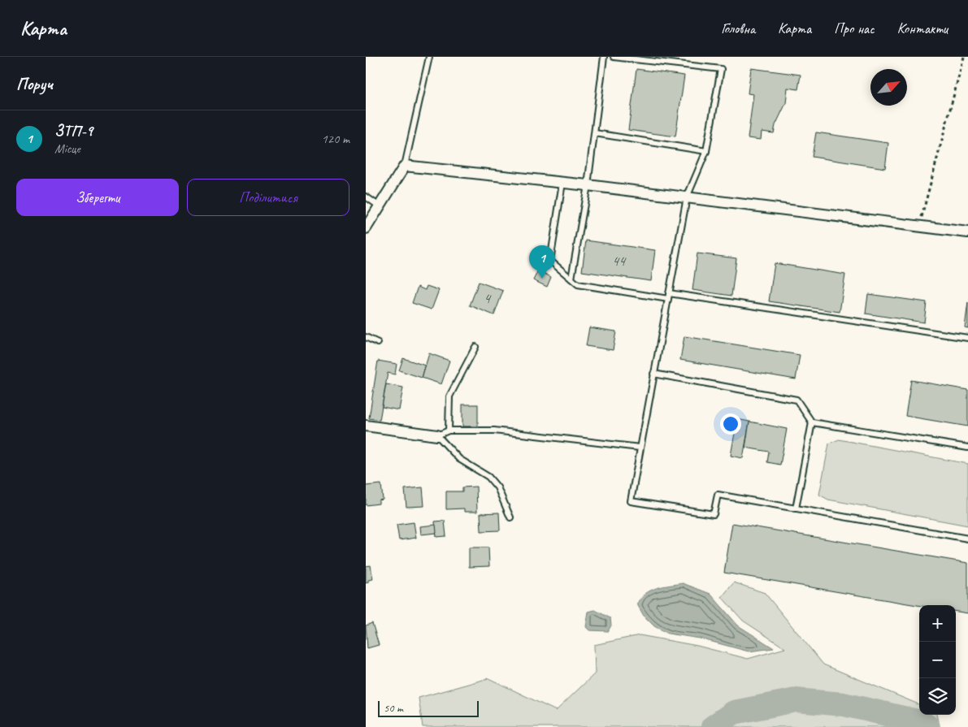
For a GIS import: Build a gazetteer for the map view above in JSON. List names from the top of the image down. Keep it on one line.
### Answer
{"house_numbers":["44","4"],"scale_bar":"50 m","north":"top right","page":{"header":"Карта","nav":["Головна","Карта","Про нас","Контакти"],"heading":"Поруч","list":[{"mark":"1","name":"ЗТП-9","note":"Місце","value":"120 m"}],"buttons":["Зберегти","Поділитися"],"pins":"1","map_buttons":["+","−"],"scale":"50 m"}}
